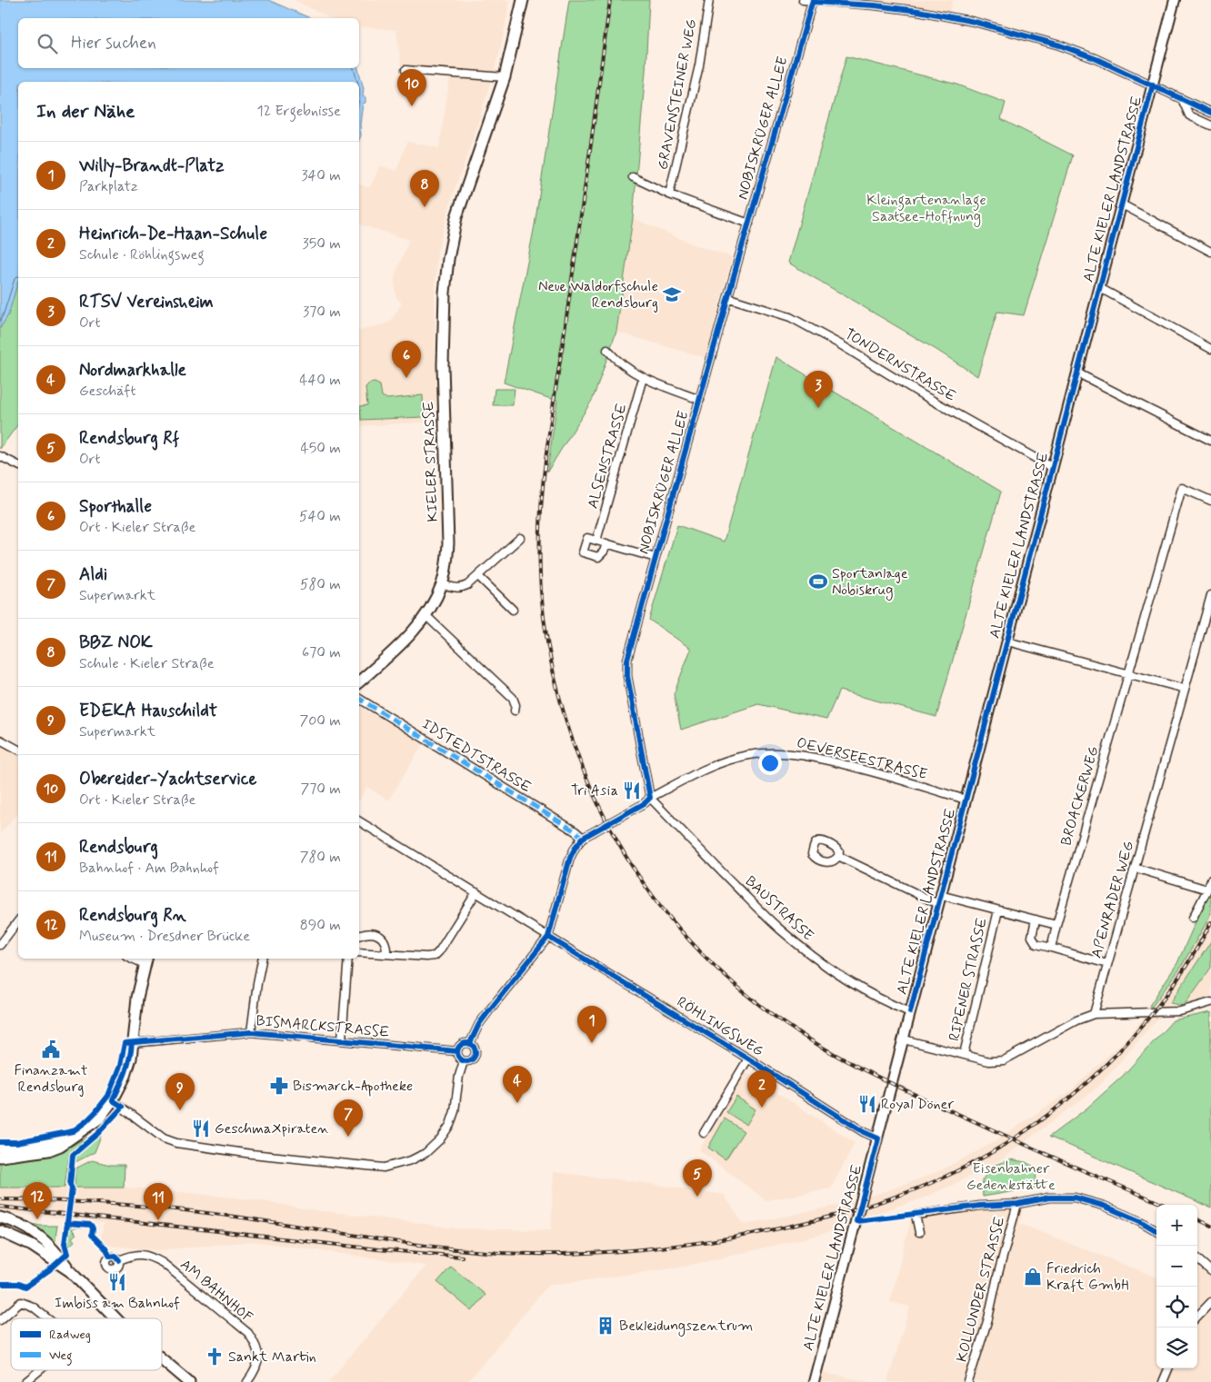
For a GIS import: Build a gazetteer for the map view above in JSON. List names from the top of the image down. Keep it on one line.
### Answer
{"streets":{"main road":["KIELER STRASSE"],"street":["GRAVENSTEINER WEG","NOBISKRÜGER ALLEE","ALTE KIELER LANDSTRASSE","TONDERNSTRASSE","ALSENSTRASSE","IDSTEDTSTRASSE","OEVERSEESTRASSE","BROACKERWEG","APENRADER WEG","BAUSTRASSE","RIPENER STRASSE","BISMARCKSTRASSE","RÖHLINGSWEG","KOLLUNDER STRASSE","AM BAHNHOF"]},"crossings":[["GRAVENSTEINER WEG","NOBISKRÜGER ALLEE"],["NOBISKRÜGER ALLEE","TONDERNSTRASSE"],["NOBISKRÜGER ALLEE","OEVERSEESTRASSE"],["NOBISKRÜGER ALLEE","BAUSTRASSE"],["ALTE KIELER LANDSTRASSE","TONDERNSTRASSE"],["ALTE KIELER LANDSTRASSE","OEVERSEESTRASSE"],["ALTE KIELER LANDSTRASSE","BAUSTRASSE"],["ALTE KIELER LANDSTRASSE","RÖHLINGSWEG"],["OEVERSEESTRASSE","BAUSTRASSE"]],"parks":["Kleingartenanlage Saatsee-Hoffnung","Eisenbahner Gedenkstätte"],"places":{"school or university":["Neue Waldorfschule Rendsburg"],"sports":["Sportanlage Nobiskrug"],"restaurant":["Tri Asia","Royal Döner","GeschmaXpiraten","Imbiss am Bahnhof"],"public building":["Finanzamt Rendsburg"],"pharmacy":["Bismarck-Apotheke"],"shop":["Friedrich Kraft GmbH"],"building":["Bekleidungszentrum"],"church":["Sankt Martin"]},"legend":["Radweg","Weg"],"page":{"search":"Hier suchen","pins":["10","8","6","3","1","4","2","9","7","5","12","11"],"heading":["In der Nähe","12 Ergebnisse"],"list":[{"mark":"1","name":"Willy-Brandt-Platz","note":"Parkplatz","value":"340 m"},{"mark":"2","name":"Heinrich-De-Haan-Schule","note":"Schule · Röhlingsweg","value":"350 m"},{"mark":"3","name":"RTSV Vereinsheim","note":"Ort","value":"370 m"},{"mark":"4","name":"Nordmarkhalle","note":"Geschäft","value":"440 m"},{"mark":"5","name":"Rendsburg Rf","note":"Ort","value":"450 m"},{"mark":"6","name":"Sporthalle","note":"Ort · Kieler Straße","value":"540 m"},{"mark":"7","name":"Aldi","note":"Supermarkt","value":"580 m"},{"mark":"8","name":"BBZ NOK","note":"Schule · Kieler Straße","value":"670 m"},{"mark":"9","name":"EDEKA Hauschildt","note":"Supermarkt","value":"700 m"},{"mark":"10","name":"Obereider-Yachtservice","note":"Ort · Kieler Straße","value":"770 m"},{"mark":"11","name":"Rendsburg","note":"Bahnhof · Am Bahnhof","value":"780 m"},{"mark":"12","name":"Rendsburg Rn","note":"Museum · Dresdner Brücke","value":"890 m"}],"map_buttons":["+","−"]}}
